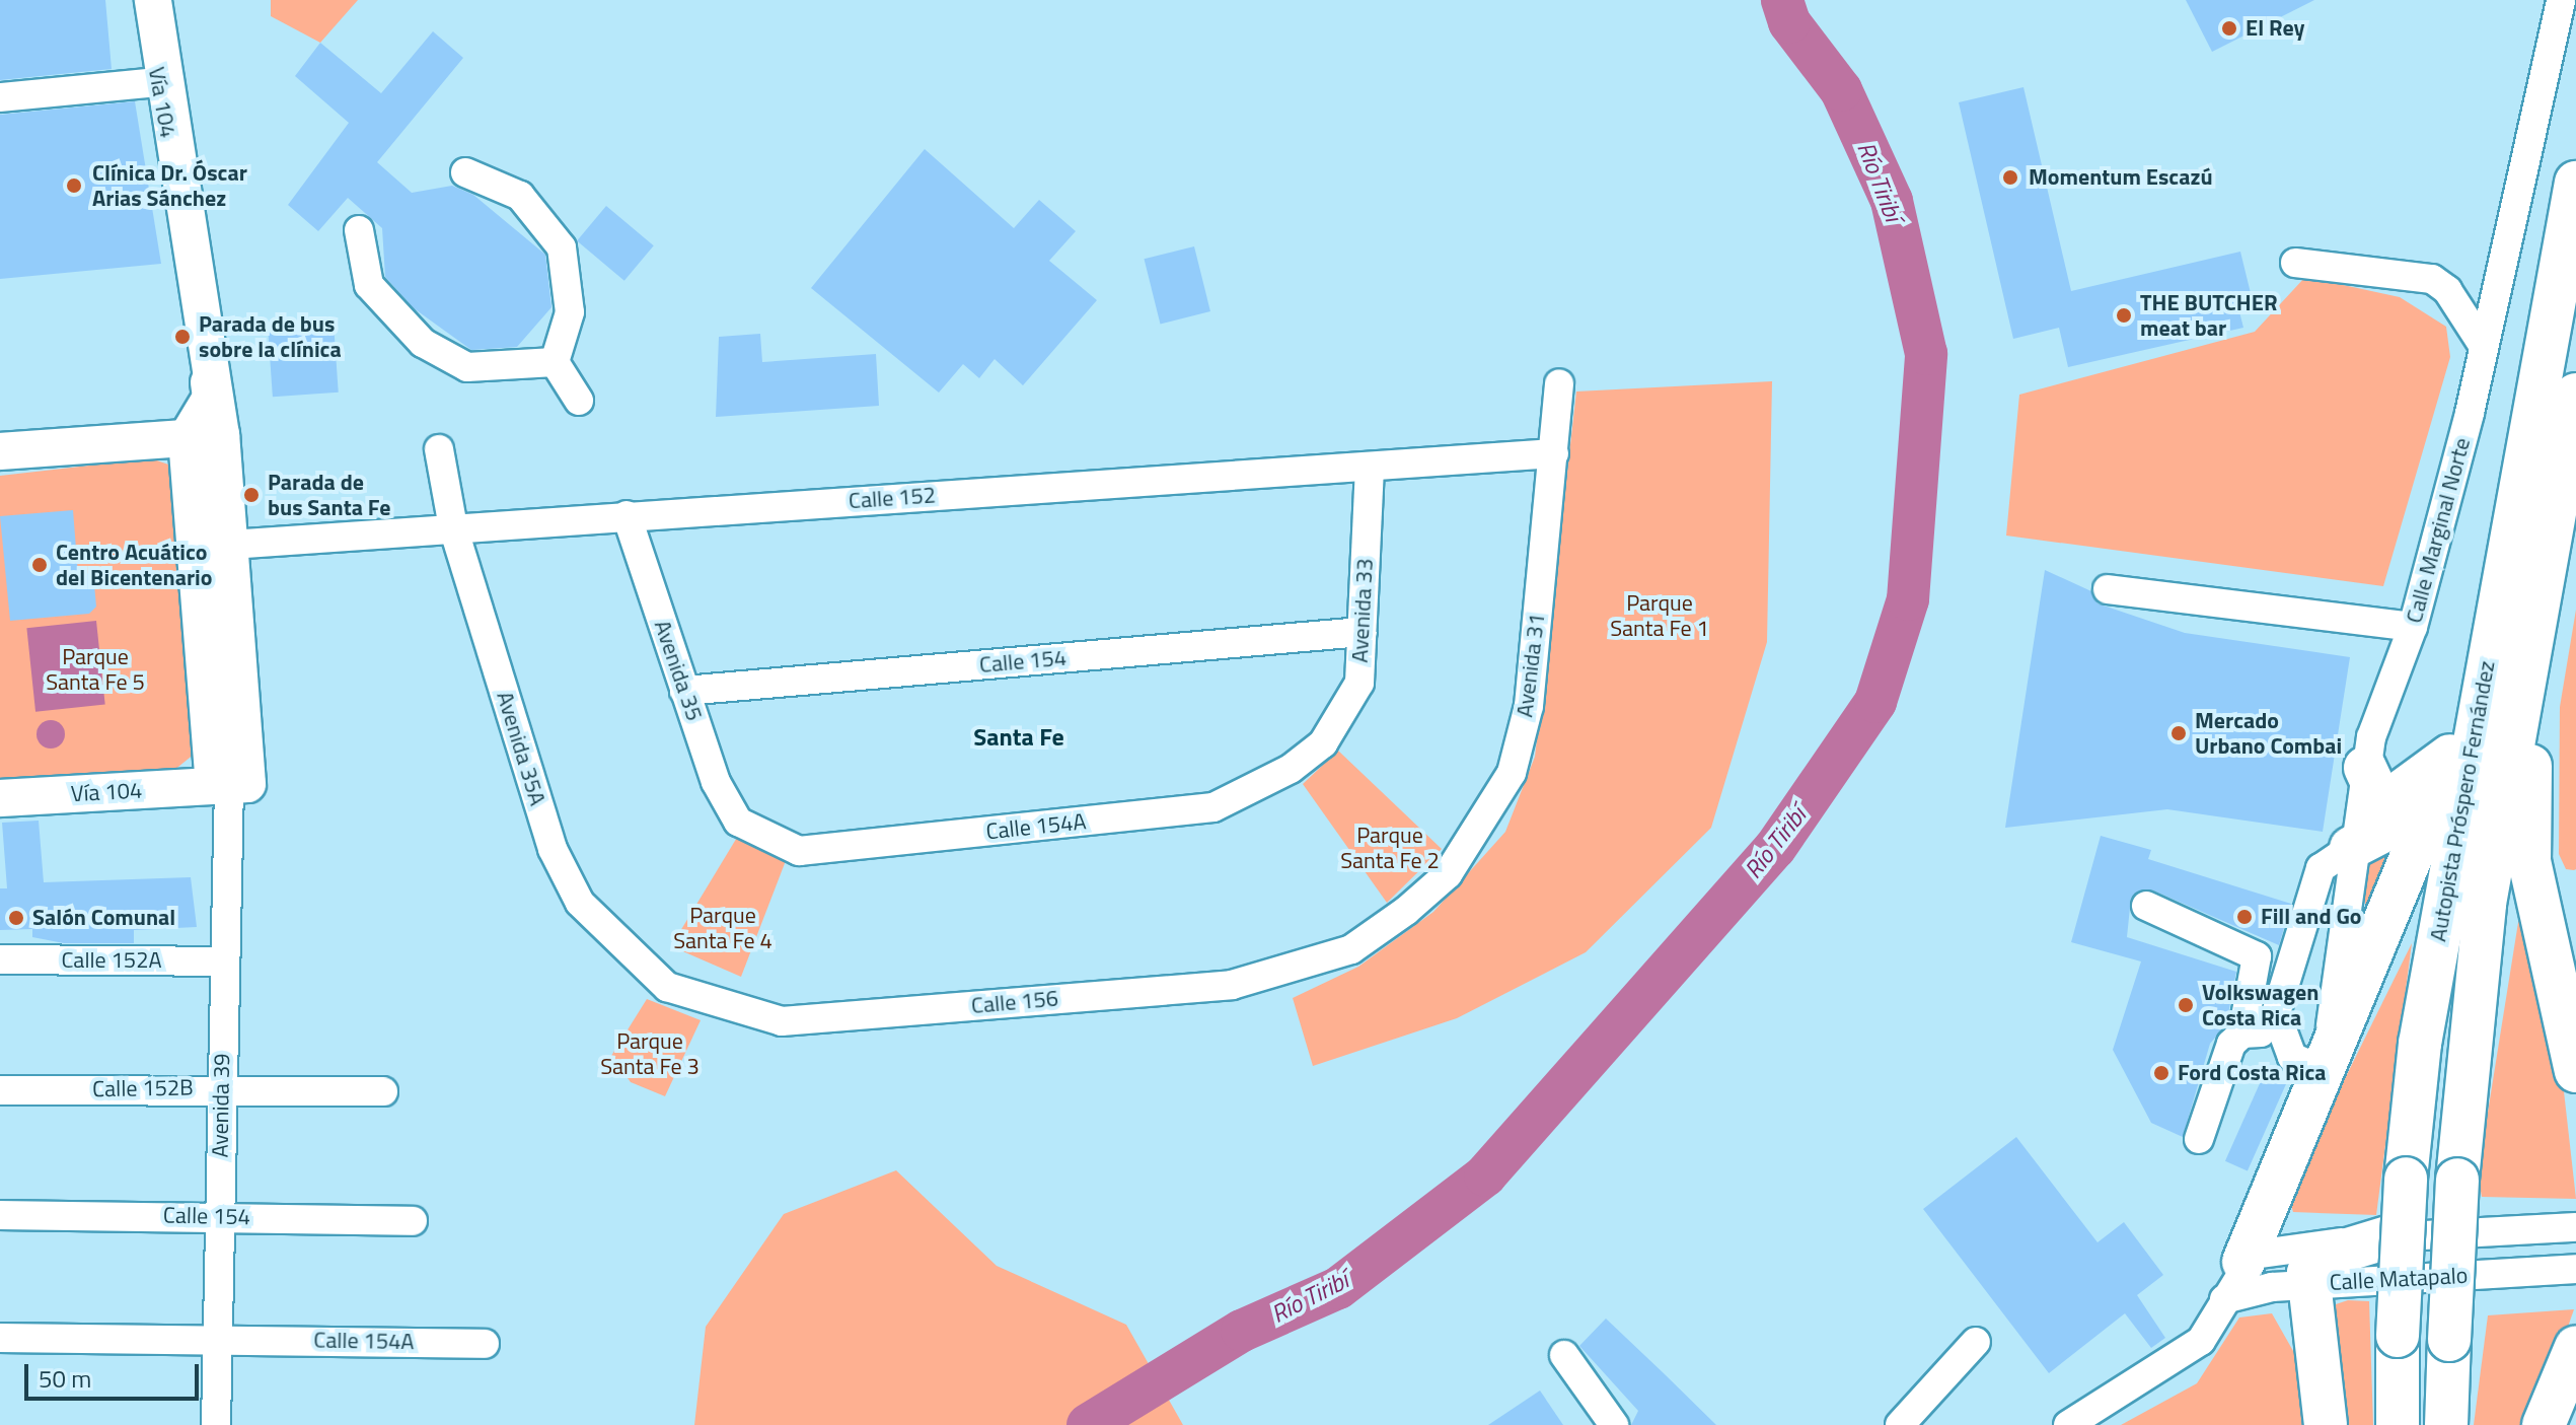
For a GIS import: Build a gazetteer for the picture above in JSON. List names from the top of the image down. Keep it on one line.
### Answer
{"streets":{"highway":["Autopista Próspero Fernández"],"main road":["Vía 104"],"street":["Calle 152","Calle Marginal Norte","Avenida 33","Calle 154","Avenida 31","Avenida 35","Avenida 35A","Calle 154A","Calle 152A","Calle 156","Calle 152B","Avenida 39","Calle Matapalo"]},"crossings":[["Vía 104","Calle 152"],["Vía 104","Avenida 39"],["Calle 152","Avenida 33"],["Calle 152","Avenida 31"],["Calle 152","Avenida 35"],["Calle 152","Avenida 35A"],["Avenida 33","Calle 154"],["Avenida 33","Calle 154A"],["Calle 154","Avenida 35"],["Calle 154","Avenida 39"],["Avenida 31","Calle 156"],["Avenida 35","Calle 154A"],["Avenida 35A","Calle 156"],["Calle 154A","Avenida 39"],["Calle 152A","Avenida 39"],["Calle 152B","Avenida 39"]],"districts":["Santa Fe"],"water":["Río Tiribí"],"parks":["Parque Santa Fe 1","Parque Santa Fe 5","Parque Santa Fe 2","Parque Santa Fe 4","Parque Santa Fe 3"],"places":["El Rey","Momentum Escazú","Clínica Dr. Óscar Arias Sánchez","THE BUTCHER meat bar","Parada de bus sobre la clínica","Parada de bus Santa Fe","Centro Acuático del Bicentenario","Mercado Urbano Combai","Fill and Go","Salón Comunal","Volkswagen Costa Rica","Ford Costa Rica"],"scale_bar":"50 m"}
